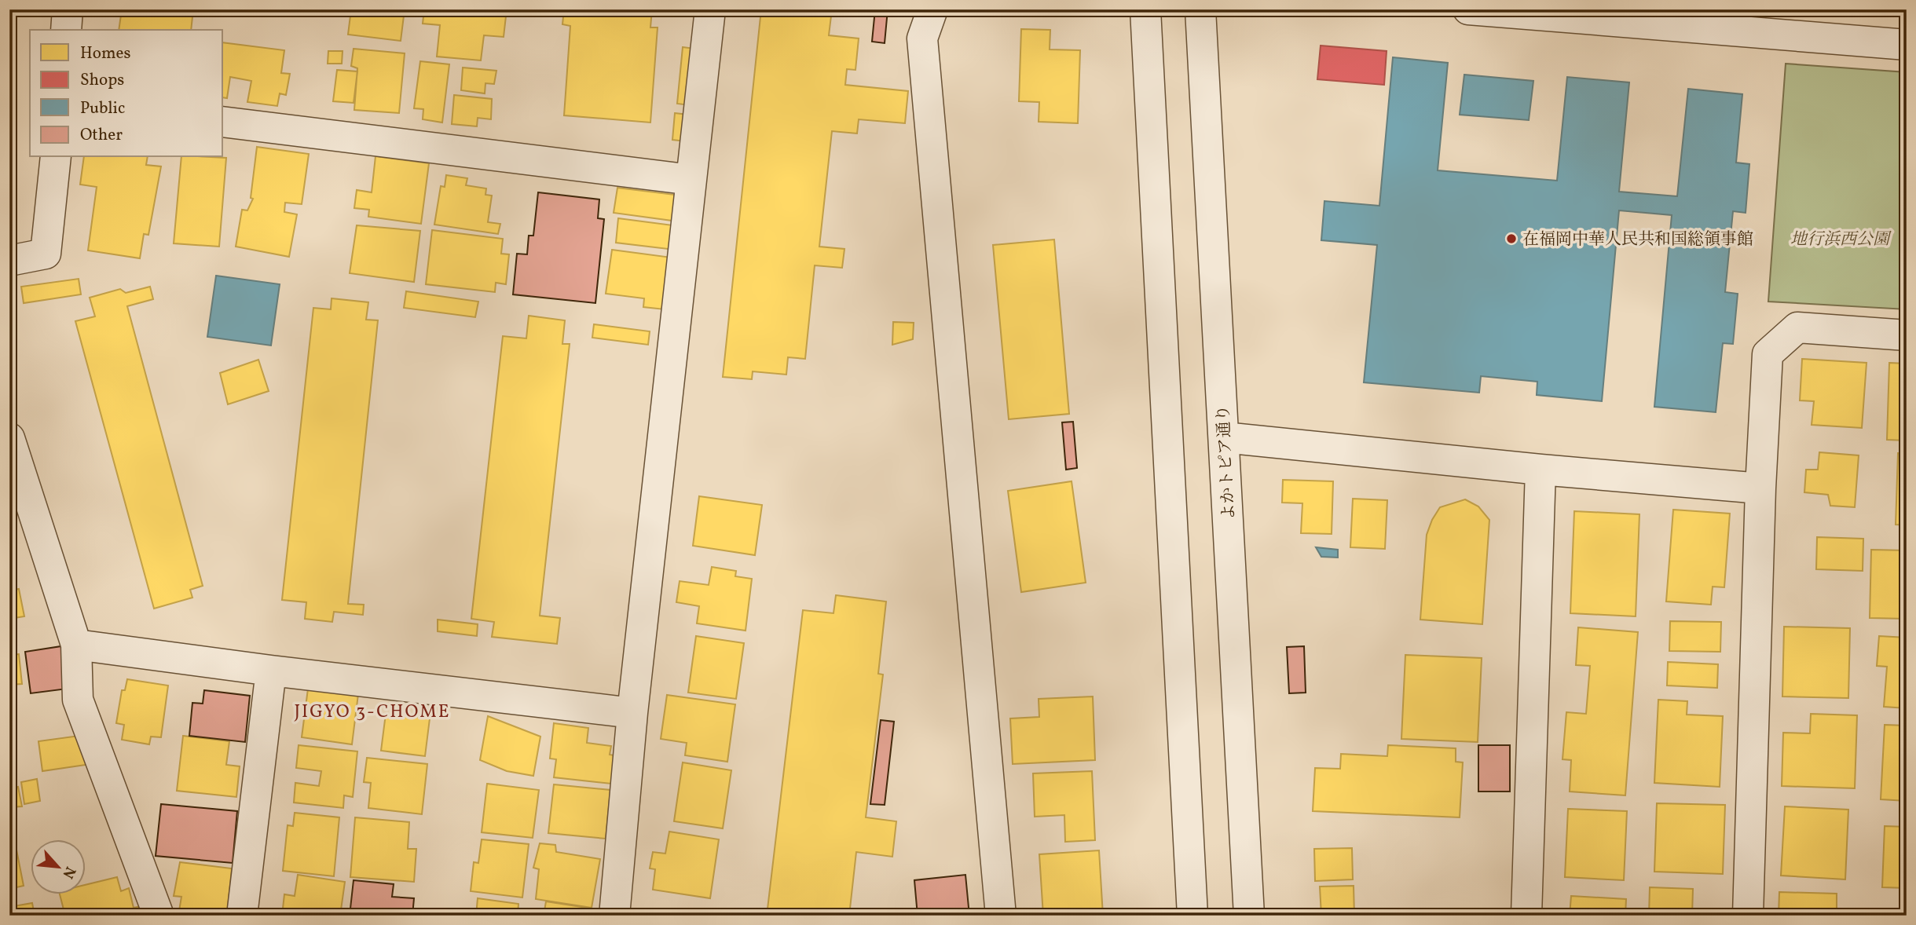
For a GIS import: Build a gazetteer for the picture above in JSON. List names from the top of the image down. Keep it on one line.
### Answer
{"streets":{"street":["よかトピア通り"]},"districts":["JIGYO 3-CHOME"],"parks":["地行浜西公園"],"places":["在福岡中華人民共和国総領事館"],"legend":["Homes","Shops","Public","Other"],"north":"bottom right"}
